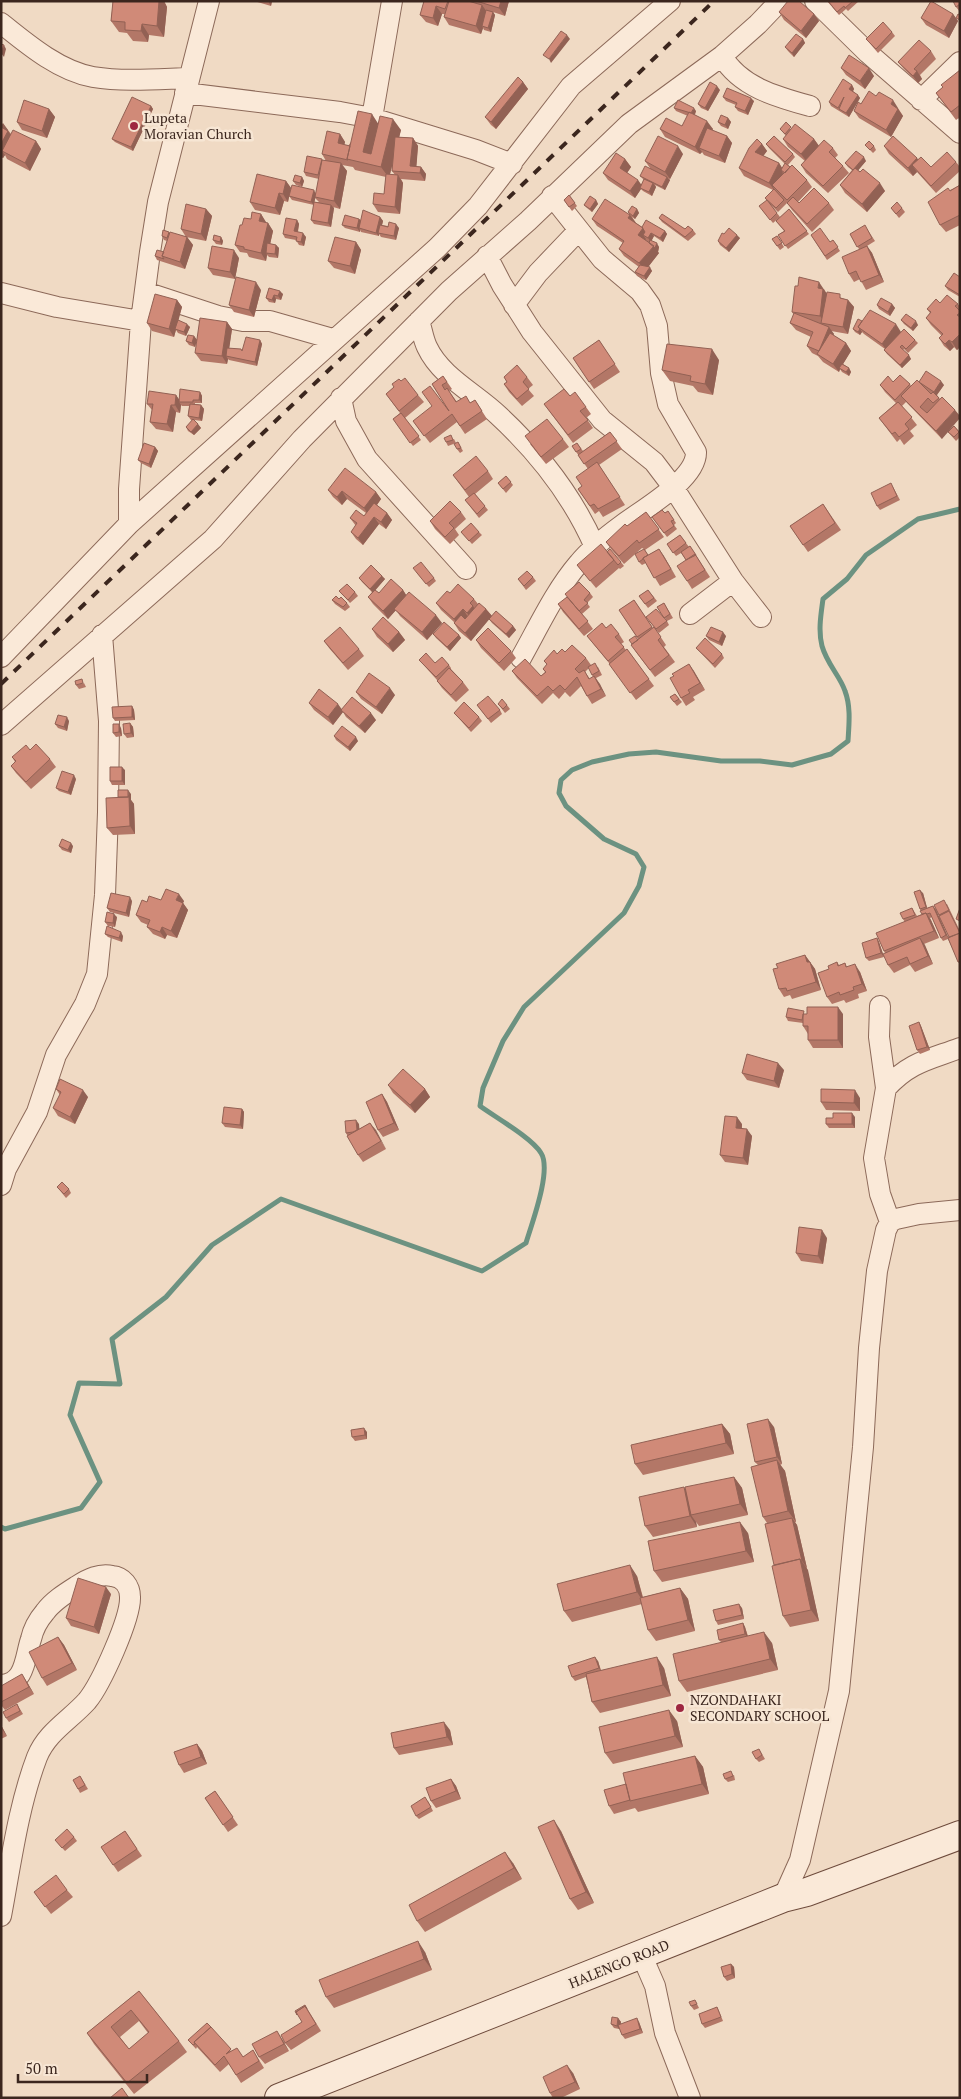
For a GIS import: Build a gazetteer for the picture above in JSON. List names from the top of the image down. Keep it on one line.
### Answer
{"streets":{"street":["HALENGO ROAD"]},"places":["Lupeta Moravian Church","NZONDAHAKI SECONDARY SCHOOL"],"scale_bar":"50 m"}
